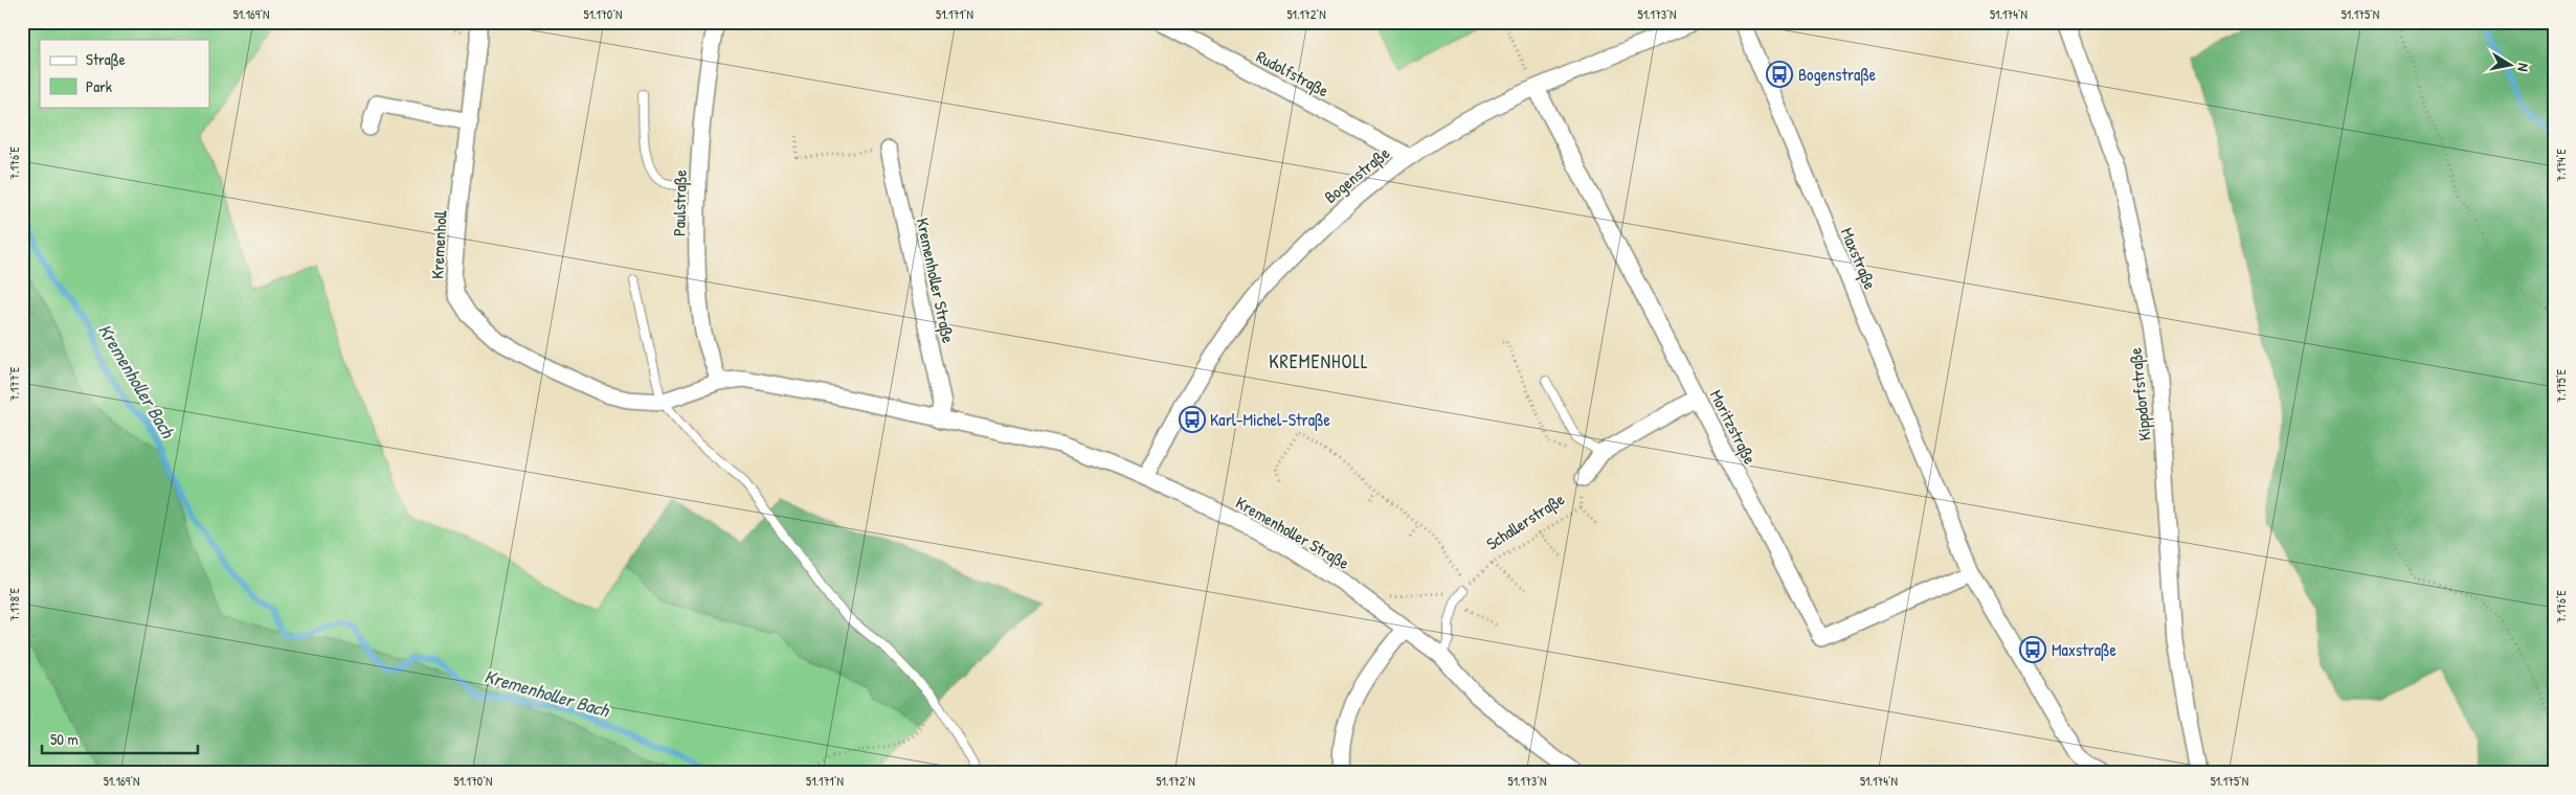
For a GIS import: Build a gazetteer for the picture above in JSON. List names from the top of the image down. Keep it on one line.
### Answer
{"streets":{"street":["Rudolfstraße","Bogenstraße","Paulstraße","Kremenholl","Maxstraße","Kremenholler Straße","Kippdorfstraße","Moritzstraße"],"path":["Schallerstraße"]},"crossings":[["Rudolfstraße","Bogenstraße"],["Bogenstraße","Kremenholler Straße"],["Bogenstraße","Moritzstraße"],["Paulstraße","Kremenholl"],["Paulstraße","Kremenholler Straße"],["Kremenholl","Kremenholler Straße"],["Maxstraße","Moritzstraße"]],"districts":["KREMENHOLL"],"water":["Kremenholler Bach"],"places":{"bus stop":["Bogenstraße","Karl-Michel-Straße","Maxstraße"]},"legend":["Straße","Park"],"scale_bar":"50 m","north":"right","coordinates":["51.169°N","51.170°N","51.171°N","51.172°N","51.173°N","51.174°N","51.175°N","7.176°E","7.174°E","7.177°E","7.175°E","7.178°E"]}
